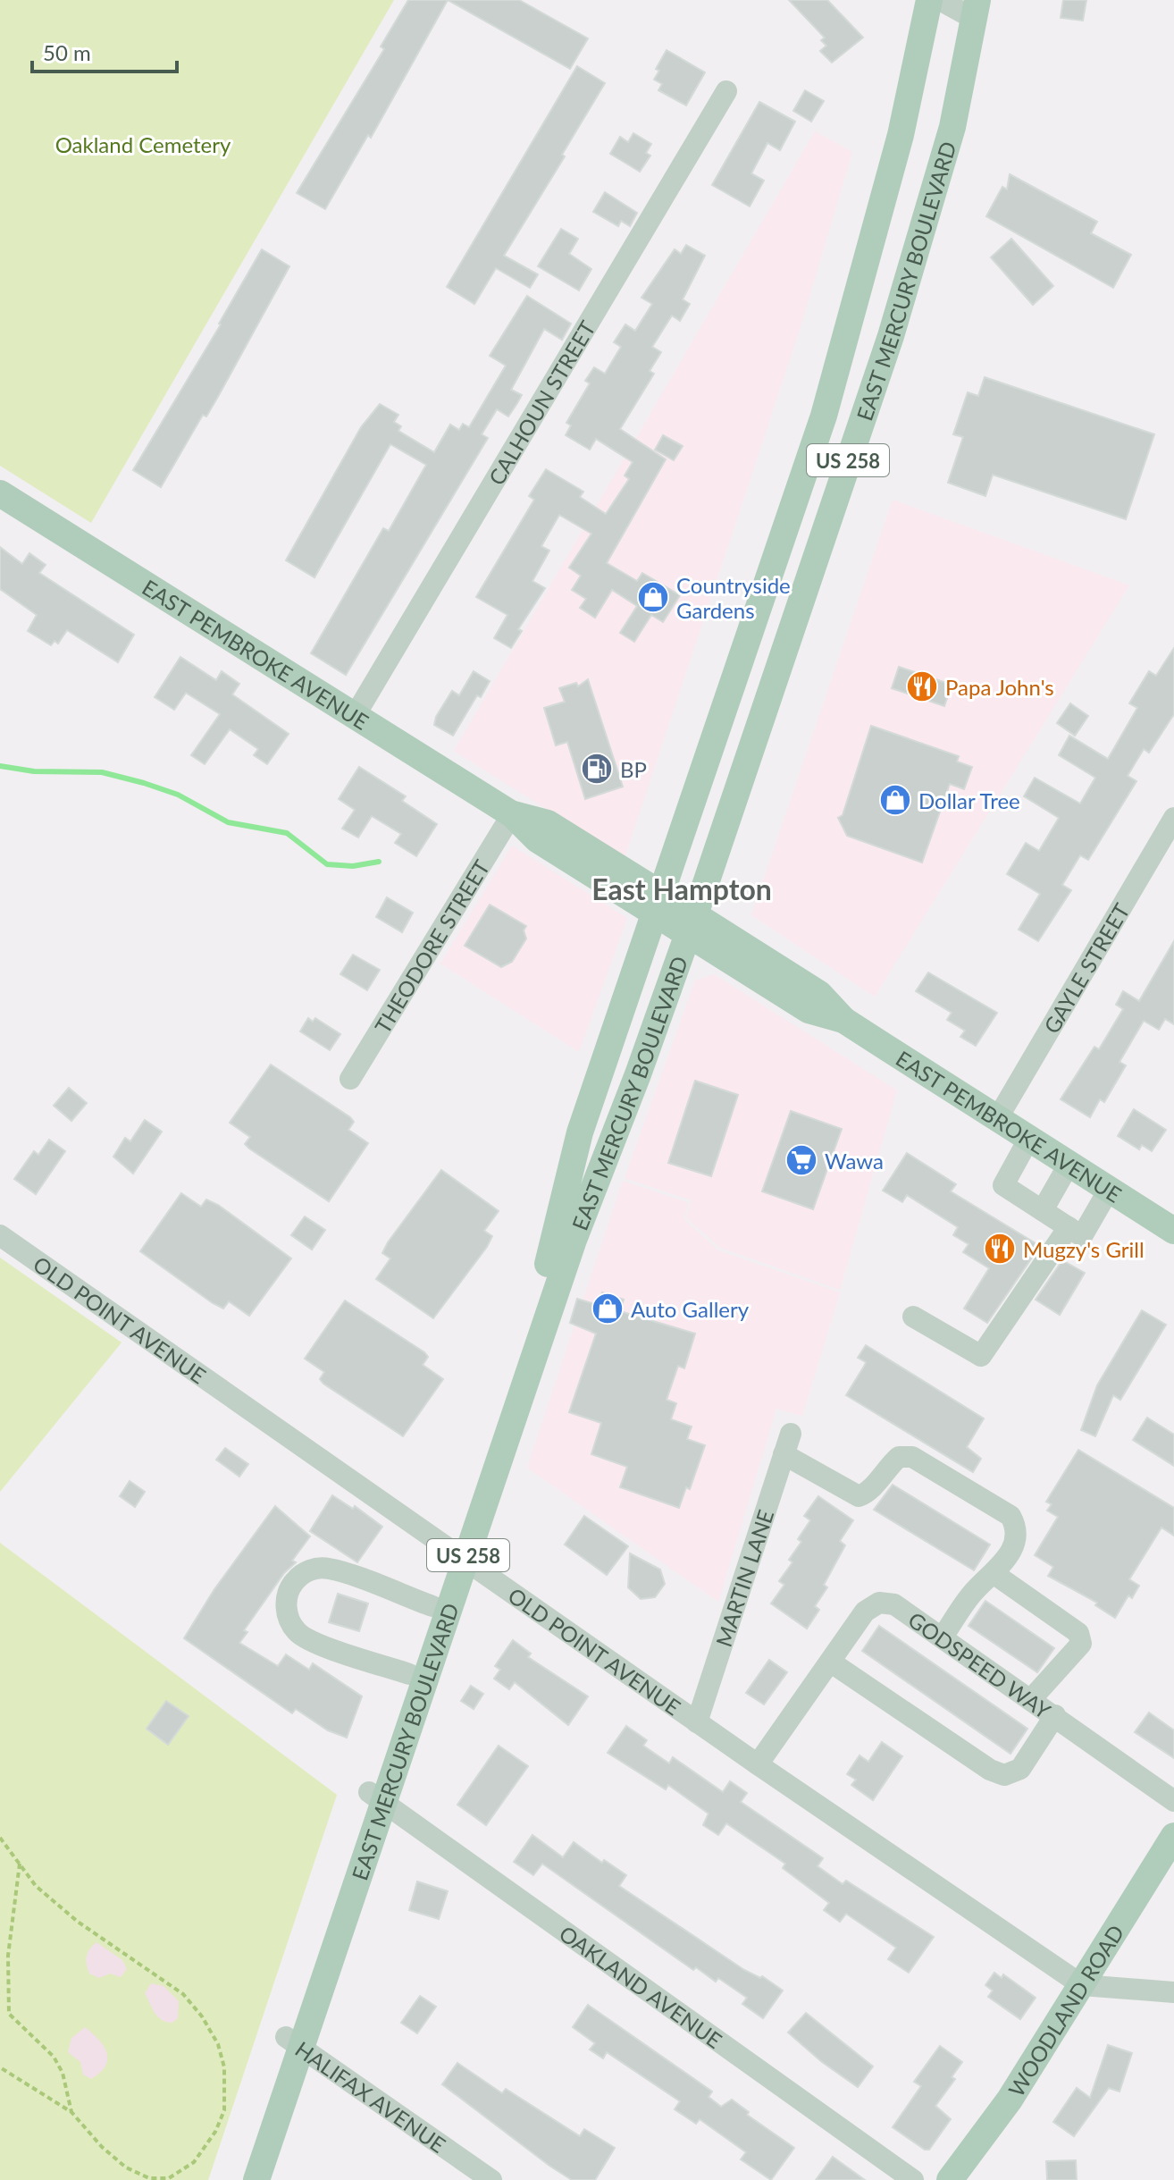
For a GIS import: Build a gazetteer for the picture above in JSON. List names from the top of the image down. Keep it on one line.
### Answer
{"streets":{"main road":["EAST MERCURY BOULEVARD","US 258","EAST PEMBROKE AVENUE","WOODLAND ROAD"],"street":["CALHOUN STREET","THEODORE STREET","GAYLE STREET","OLD POINT AVENUE","MARTIN LANE","GODSPEED WAY","OAKLAND AVENUE","HALIFAX AVENUE"]},"crossings":[["EAST MERCURY BOULEVARD","EAST PEMBROKE AVENUE"],["EAST MERCURY BOULEVARD","OLD POINT AVENUE"],["EAST MERCURY BOULEVARD","OAKLAND AVENUE"],["EAST MERCURY BOULEVARD","HALIFAX AVENUE"],["CALHOUN STREET","EAST PEMBROKE AVENUE"],["EAST PEMBROKE AVENUE","THEODORE STREET"],["EAST PEMBROKE AVENUE","GAYLE STREET"],["OLD POINT AVENUE","MARTIN LANE"],["OLD POINT AVENUE","GODSPEED WAY"],["OLD POINT AVENUE","WOODLAND ROAD"]],"districts":["East Hampton"],"parks":["Oakland Cemetery"],"places":{"shop":["Countryside Gardens","Dollar Tree","Auto Gallery"],"restaurant":["Papa John's","Mugzy's Grill"],"fuel station":["BP"],"supermarket":["Wawa"]},"scale_bar":"50 m"}
